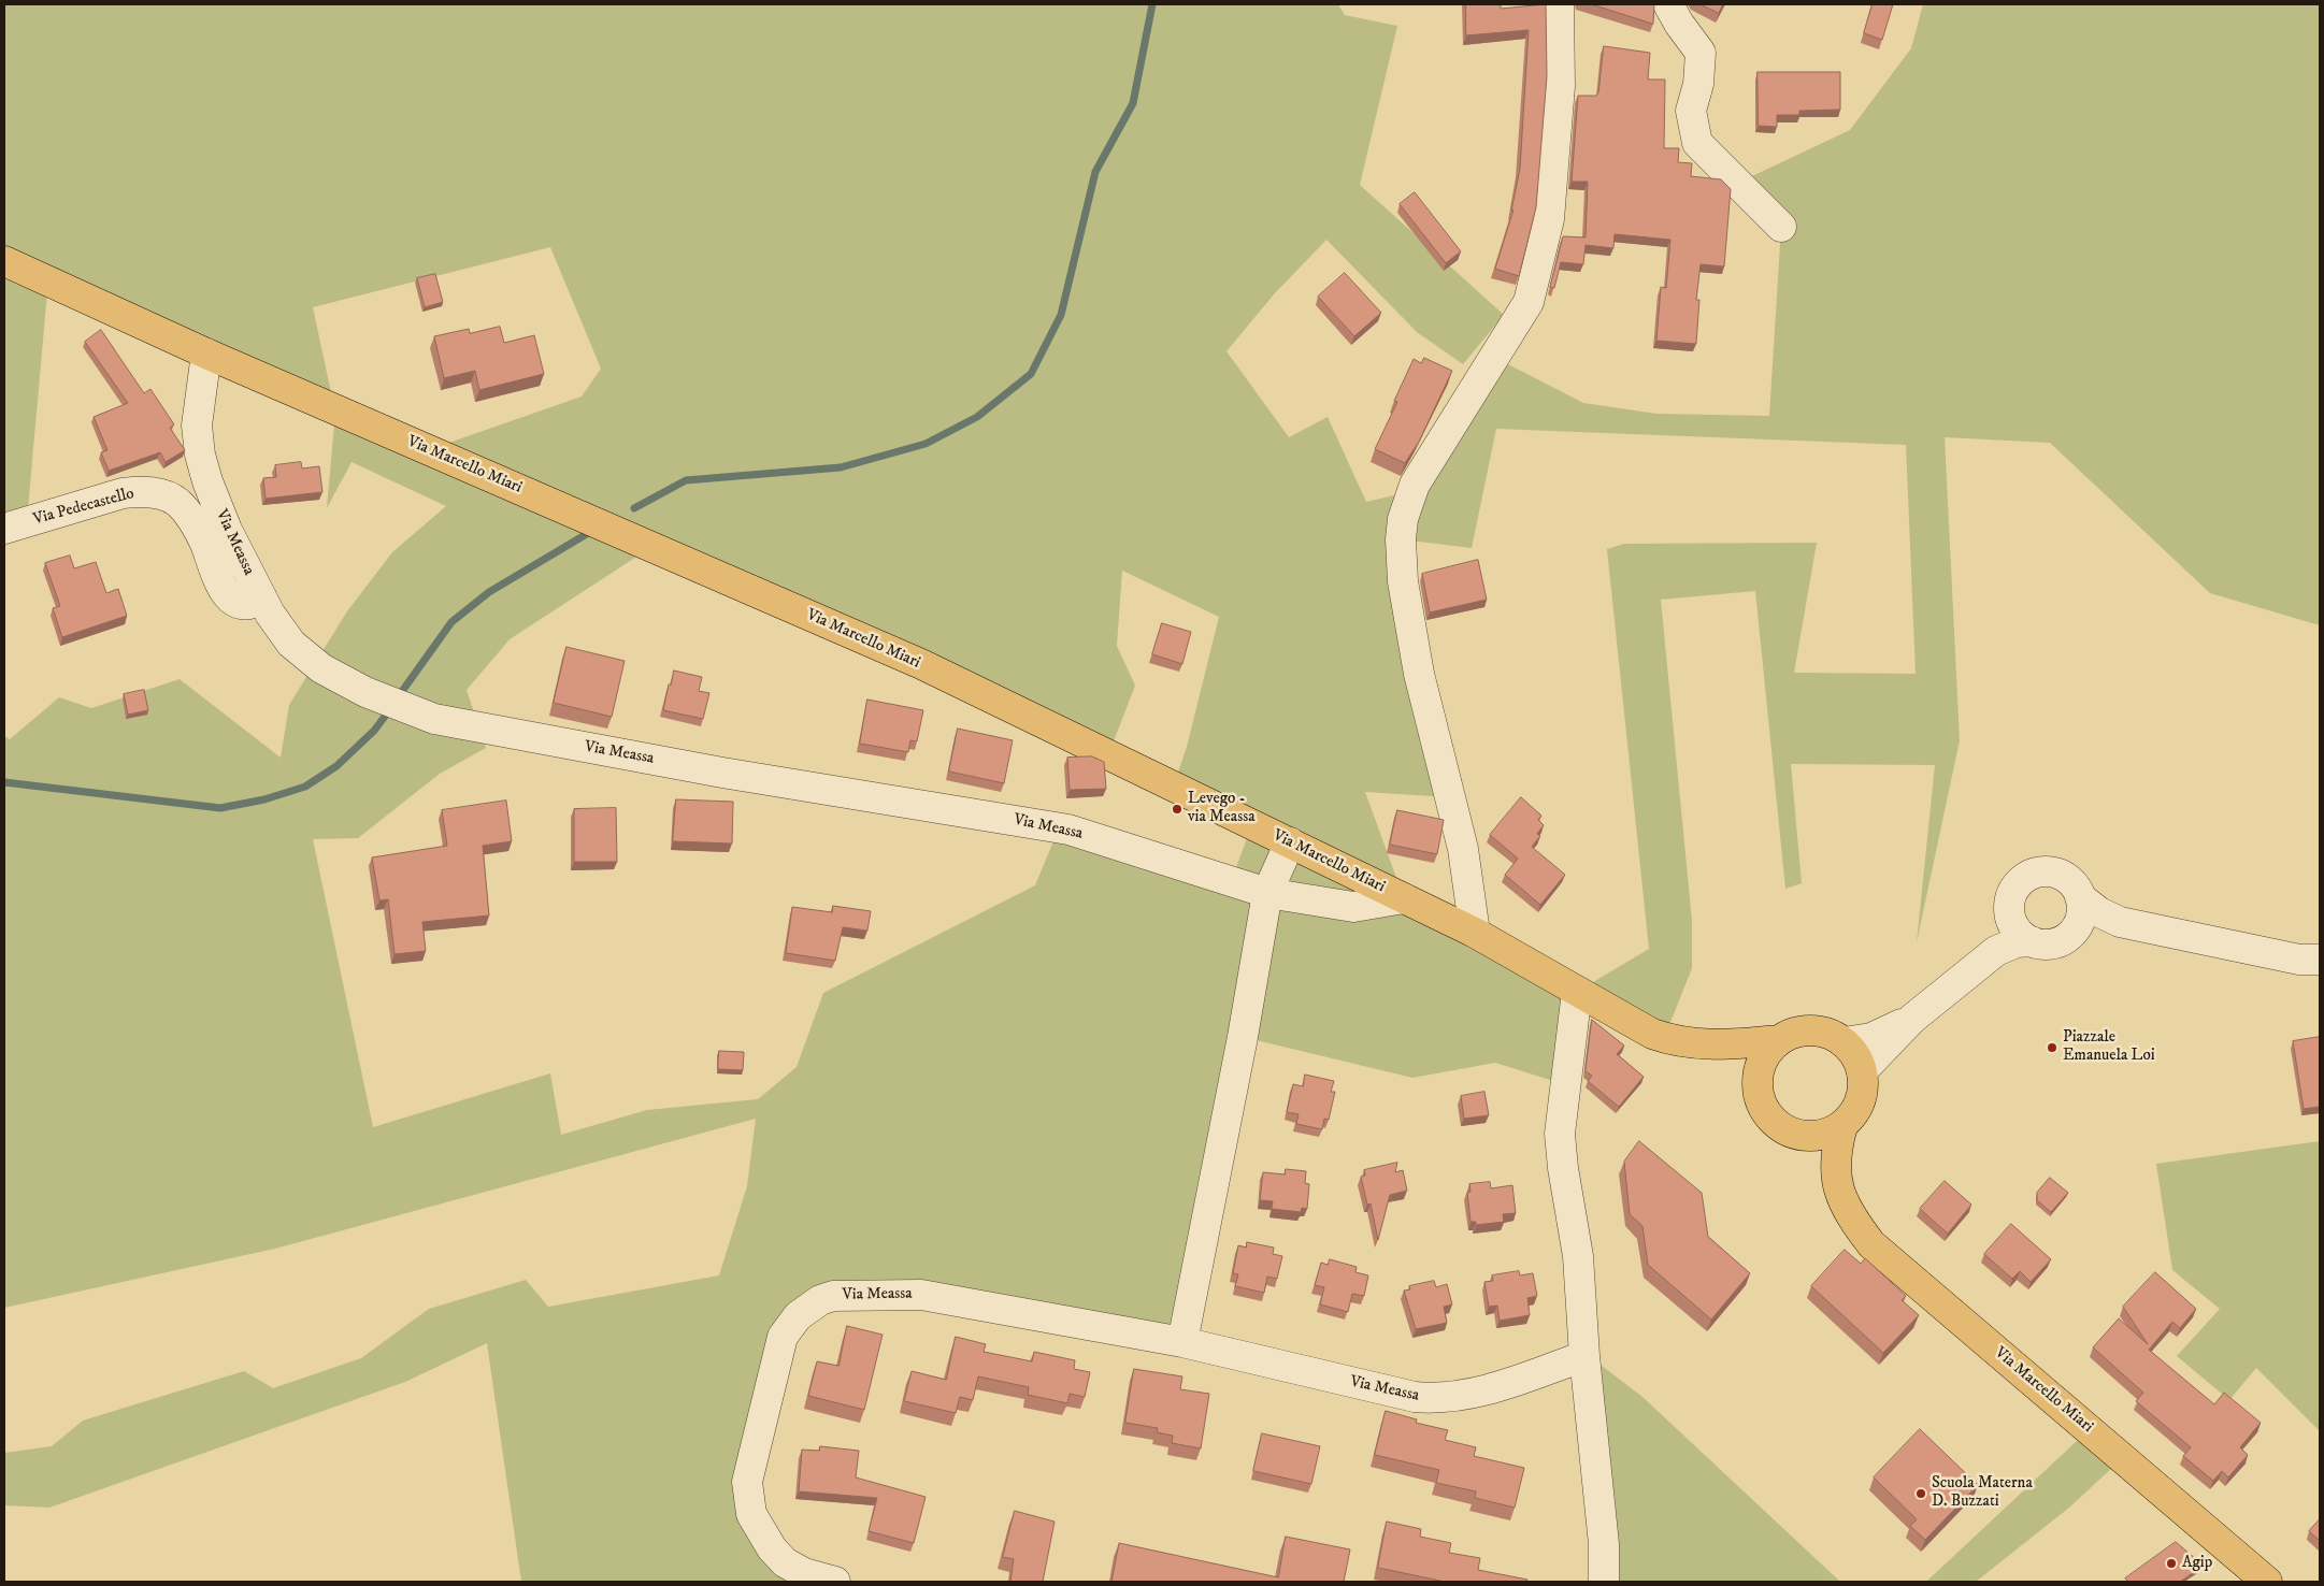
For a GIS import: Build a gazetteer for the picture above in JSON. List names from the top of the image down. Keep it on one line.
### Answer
{"streets":{"main road":["Via Marcello Miari"],"street":["Via Pedecastello","Via Meassa"]},"crossings":[["Via Marcello Miari","Via Meassa"],["Via Pedecastello","Via Meassa"]],"places":["Levego - via Meassa","Piazzale Emanuela Loi","Scuola Materna D. Buzzati","Agip"]}
